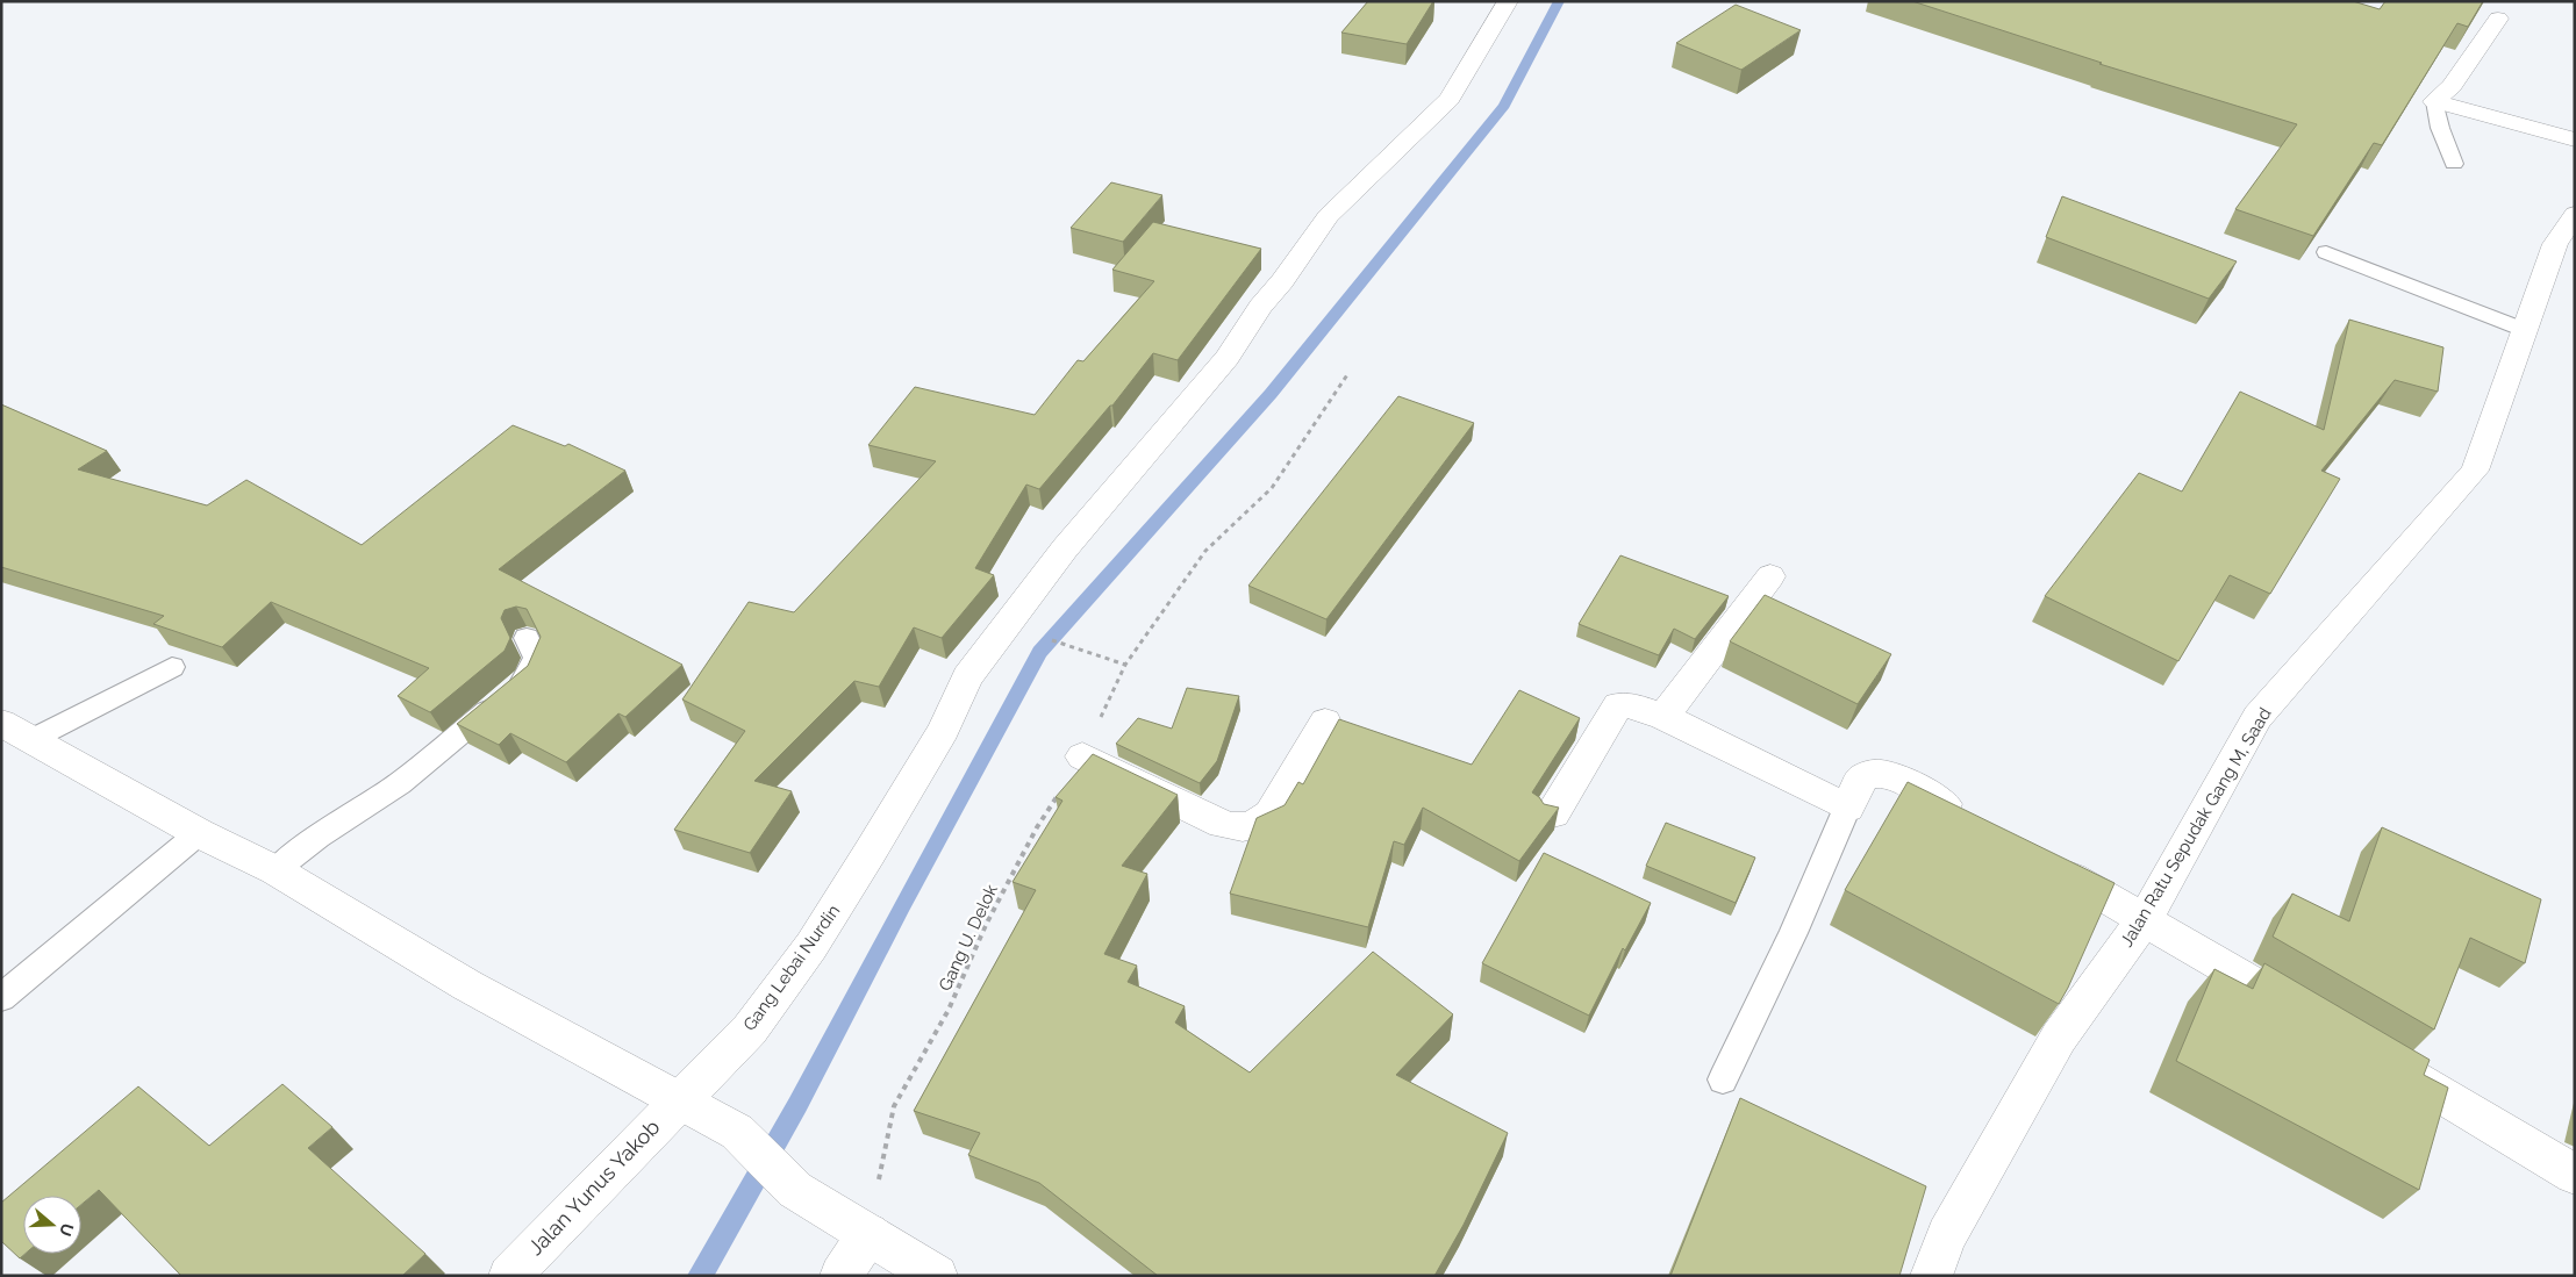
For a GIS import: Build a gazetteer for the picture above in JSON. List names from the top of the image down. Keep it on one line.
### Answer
{"streets":{"main road":["Jalan Ratu Sepudak Gang M, Saad","Gang Lebai Nurdin","Jalan Yunus Yakob"],"path":["Gang U. Delok"]},"crossings":[["Gang Lebai Nurdin","Jalan Yunus Yakob"]],"north":"right"}
